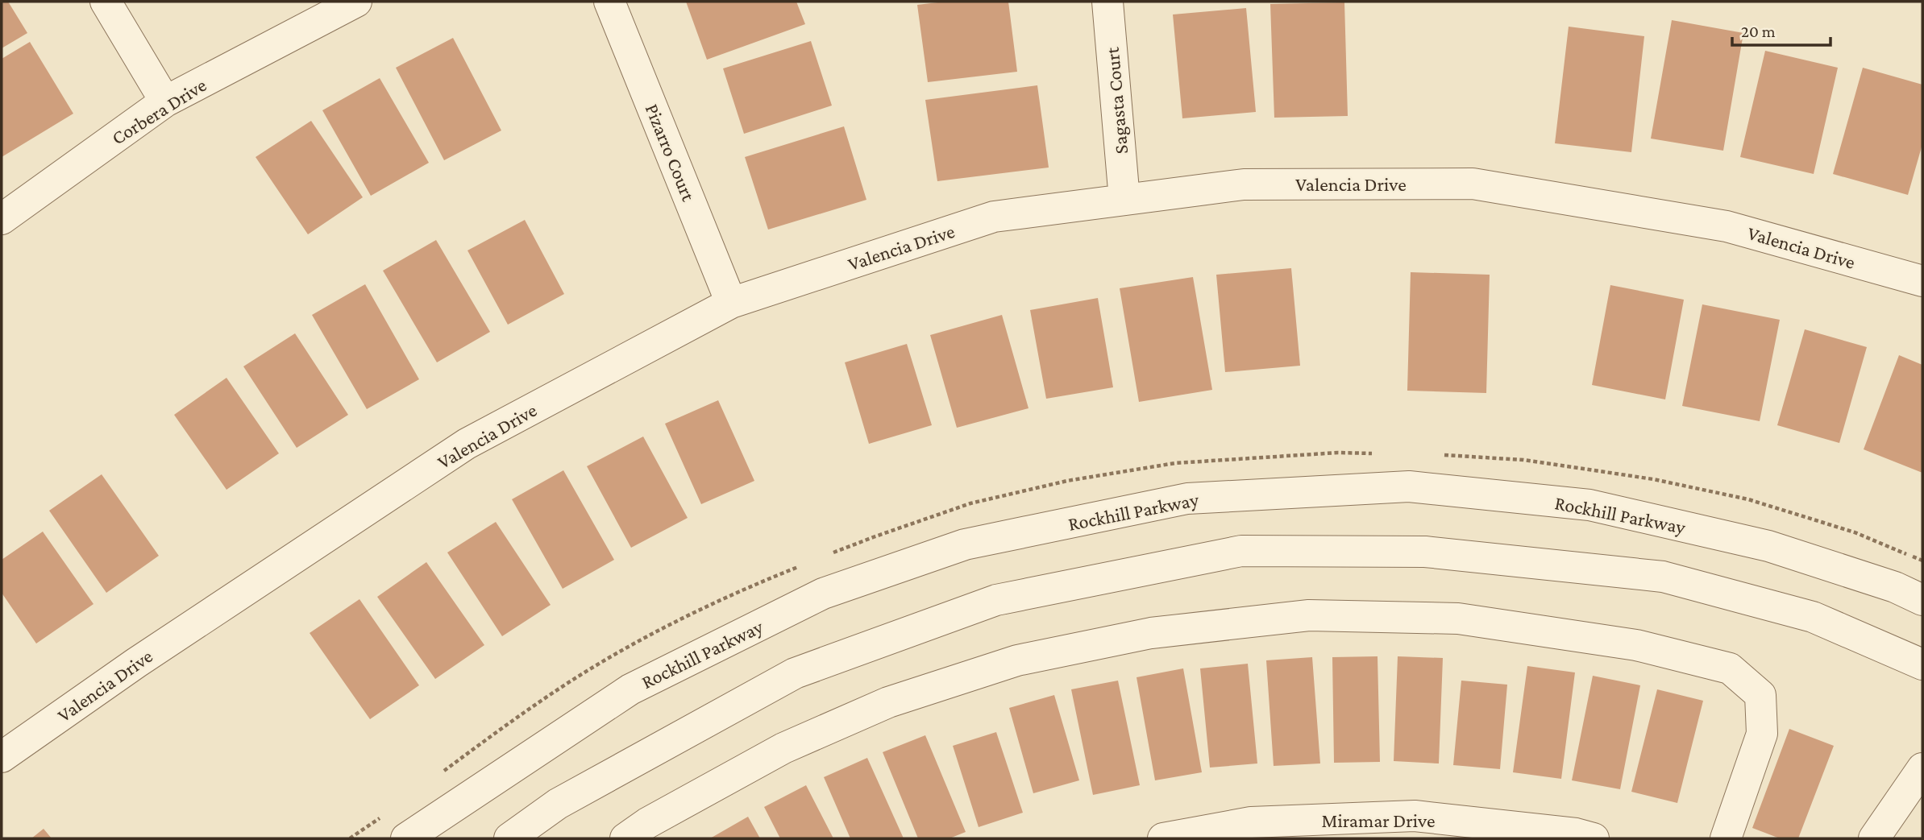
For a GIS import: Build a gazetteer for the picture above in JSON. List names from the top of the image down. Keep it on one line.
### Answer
{"streets":{"street":["Sagasta Court","Corbera Drive","Pizarro Court","Valencia Drive","Rockhill Parkway","Miramar Drive"]},"crossings":[["Sagasta Court","Valencia Drive"],["Pizarro Court","Valencia Drive"]],"scale_bar":"20 m"}
